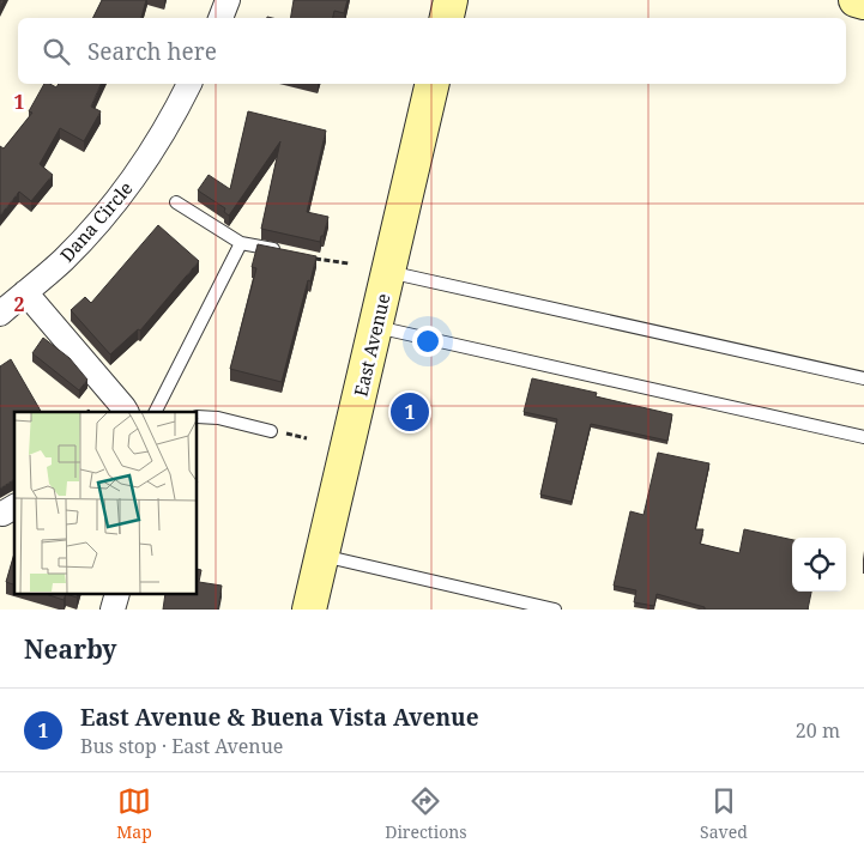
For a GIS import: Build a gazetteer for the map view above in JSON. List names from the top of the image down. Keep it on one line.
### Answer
{"streets":{"main road":["East Avenue"],"street":["Dana Circle"]},"page":{"search":"Search here","pins":"1","heading":"Nearby","list":[{"mark":"1","name":"East Avenue & Buena Vista Avenue","note":"Bus stop · East Avenue","value":"20 m"}],"nav":["Map","Directions","Saved"]},"grid":{"rows":["1","2"]}}
